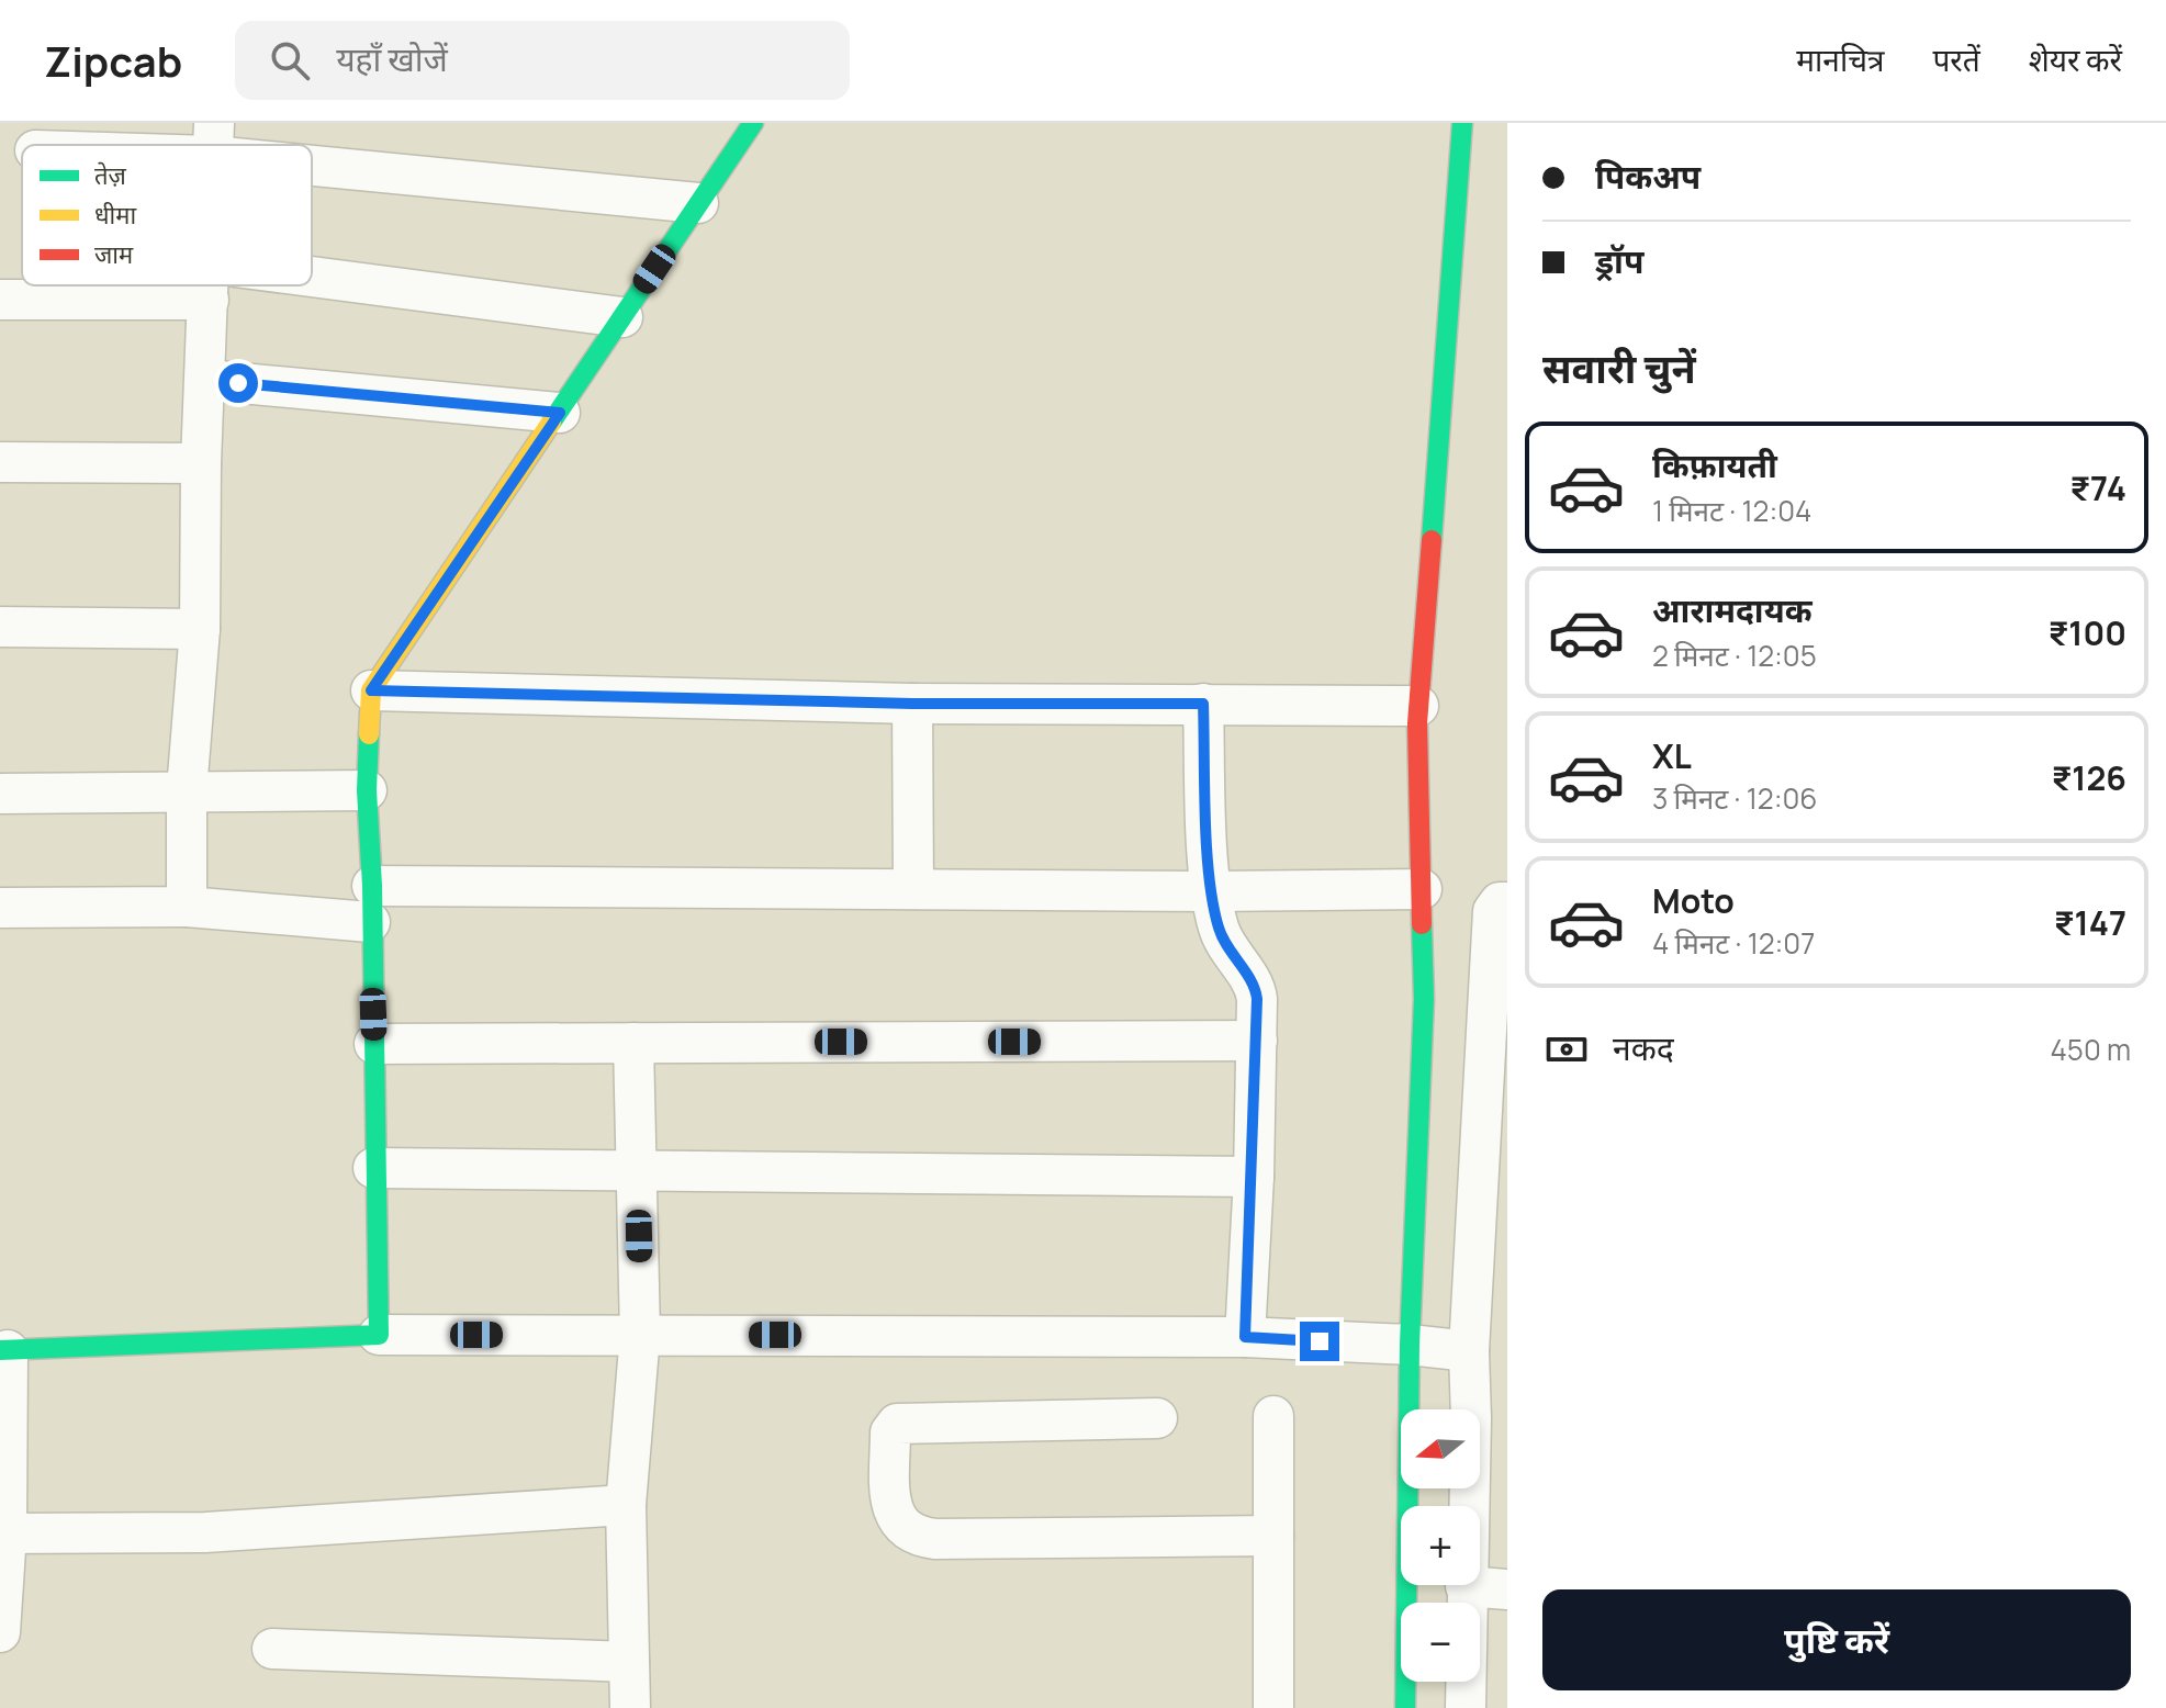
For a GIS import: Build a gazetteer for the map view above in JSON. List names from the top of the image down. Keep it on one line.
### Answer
{"legend":["तेज़","धीमा","जाम"],"north":"left","page":{"header":"Zipcab","search":"यहाँ खोजें","nav":["मानचित्र","परतें","शेयर करें"],"banner":["पिकअप","ड्रॉप"],"heading":"सवारी चुनें","list":[{"name":"किफ़ायती","note":"1 मिनट · 12:04","value":"₹74"},{"name":"आरामदायक","note":"2 मिनट · 12:05","value":"₹100"},{"name":"XL","note":"3 मिनट · 12:06","value":"₹126"},{"name":"Moto","note":"4 मिनट · 12:07","value":"₹147"}],"pay":["नकद","450 m"],"map_buttons":["+","−"],"buttons":"पुष्टि करें"}}
